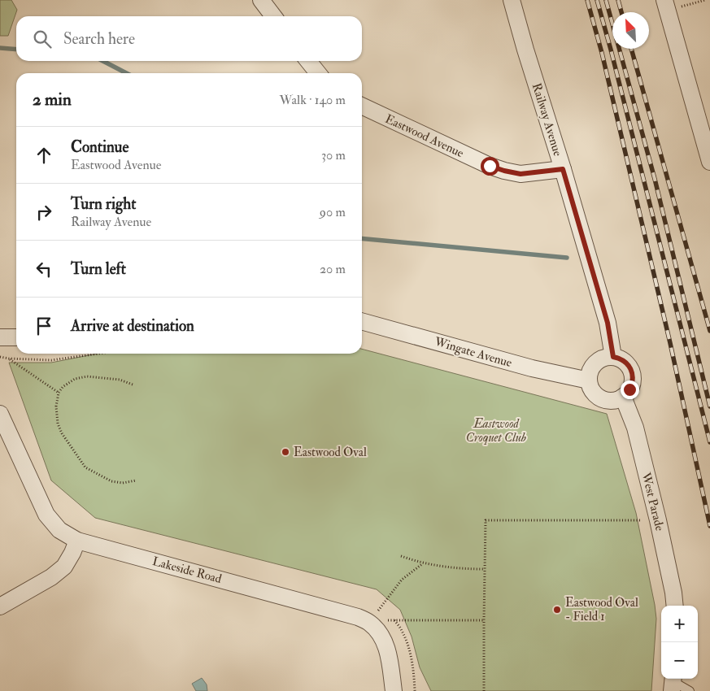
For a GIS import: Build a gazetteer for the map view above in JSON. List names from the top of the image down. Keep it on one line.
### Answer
{"streets":{"street":["Railway Avenue","Eastwood Avenue","Wingate Avenue","West Parade","Lakeside Road"]},"crossings":[["Railway Avenue","Eastwood Avenue"],["Railway Avenue","Wingate Avenue"],["Railway Avenue","West Parade"],["Wingate Avenue","West Parade"]],"parks":["Eastwood Croquet Club"],"places":["Eastwood Oval","Eastwood Oval - Field 1"],"north":"top left","page":{"search":"Search here","heading":["2 min","Walk · 140 m"],"list":[["Continue","Eastwood Avenue","30 m"],["Turn right","Railway Avenue","90 m"],["Turn left","20 m"],"Arrive at destination"],"map_buttons":["+","−"]}}
